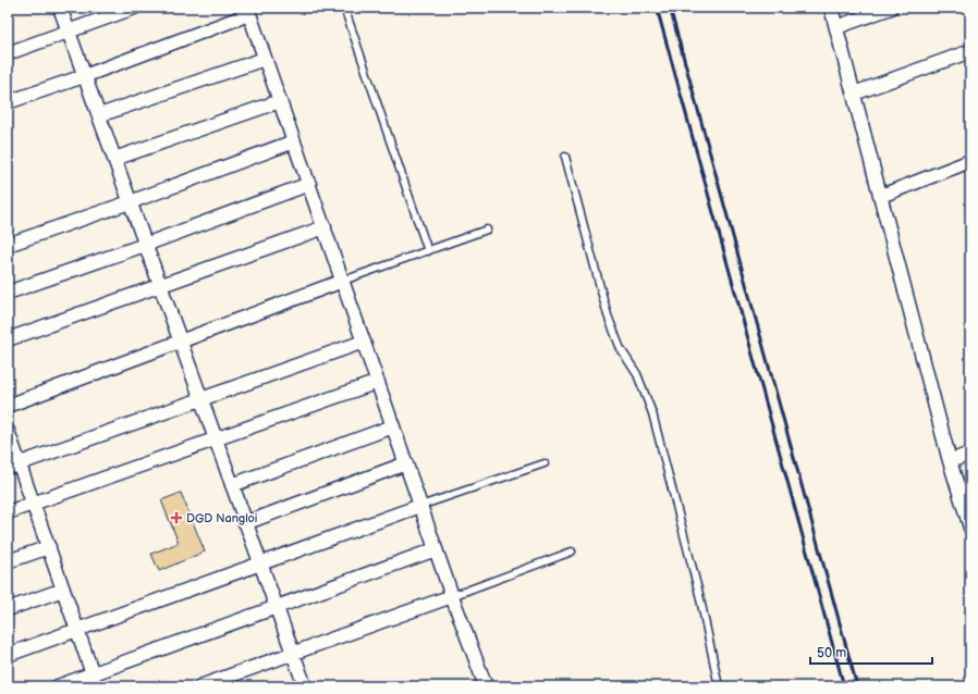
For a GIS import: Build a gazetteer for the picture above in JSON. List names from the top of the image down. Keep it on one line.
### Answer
{"places":{"health":["DGD Nangloi"]},"scale_bar":"50 m"}
